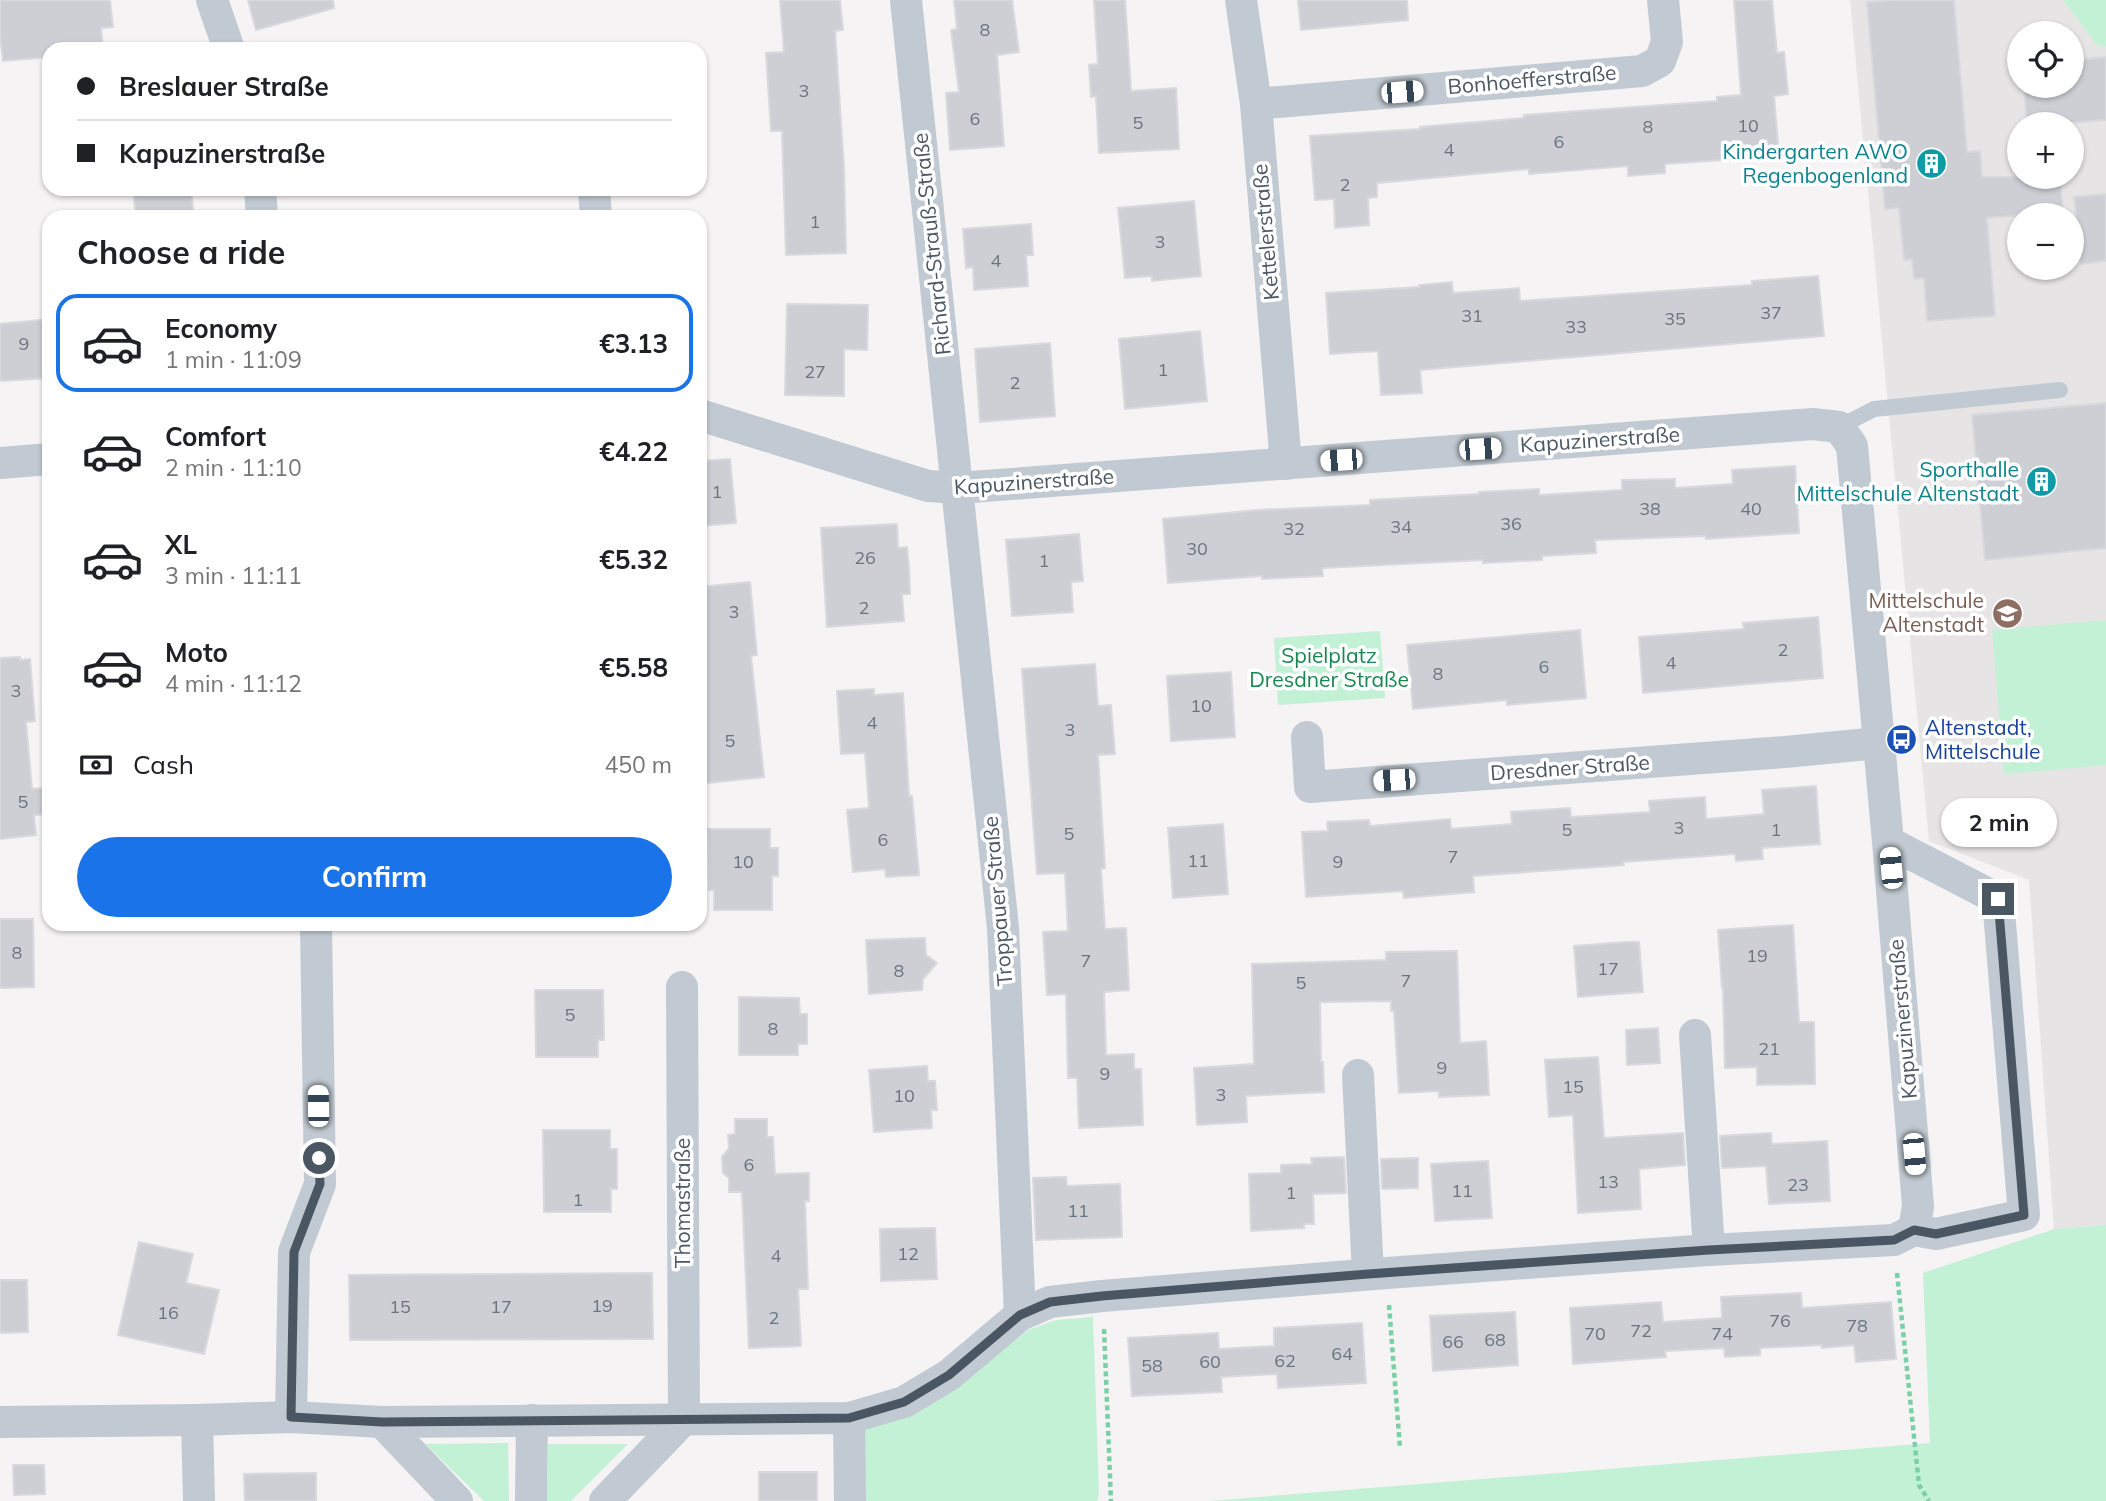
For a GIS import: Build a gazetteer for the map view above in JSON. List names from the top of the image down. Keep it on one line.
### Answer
{"streets":{"street":["Bonhoefferstraße","Kettelerstraße","Richard-Strauß-Straße","Kapuzinerstraße","Dresdner Straße","Troppauer Straße","Thomastraße"]},"crossings":[["Bonhoefferstraße","Kettelerstraße"],["Kettelerstraße","Kapuzinerstraße"],["Richard-Strauß-Straße","Kapuzinerstraße"],["Richard-Strauß-Straße","Troppauer Straße"],["Kapuzinerstraße","Dresdner Straße"],["Kapuzinerstraße","Troppauer Straße"]],"parks":["Spielplatz Dresdner Straße"],"places":{"building":["Kindergarten AWO Regenbogenland","Sporthalle Mittelschule Altenstadt"],"school or university":["Mittelschule Altenstadt"],"bus stop":["Altenstadt, Mittelschule"]},"house_numbers":["8","3","6","5","10","8","6","4","2","1","3","4","37","31","35","33","9","1","27","2","1","38","40","36","34","32","30","26","1","2","3","2","4","6","8","3","10","4","3","5","5","3","5","1","5","6","7","11","10","9","8","19","7","17","8","7","5","5","8","21","9","9","15","3","10","6","13","23","11","1","1","11","12","4","19","15","17","16","2","76","78","72","70","74","68","66","64","62","60","58"],"page":{"map_buttons":["+","−"],"banner":["Breslauer Straße","Kapuzinerstraße"],"heading":"Choose a ride","list":[{"name":"Economy","note":"1 min · 11:09","value":"€3.13"},{"name":"Comfort","note":"2 min · 11:10","value":"€4.22"},{"name":"XL","note":"3 min · 11:11","value":"€5.32"},{"name":"Moto","note":"4 min · 11:12","value":"€5.58"}],"pay":["Cash","450 m"],"bubble":"2 min","buttons":"Confirm"}}
